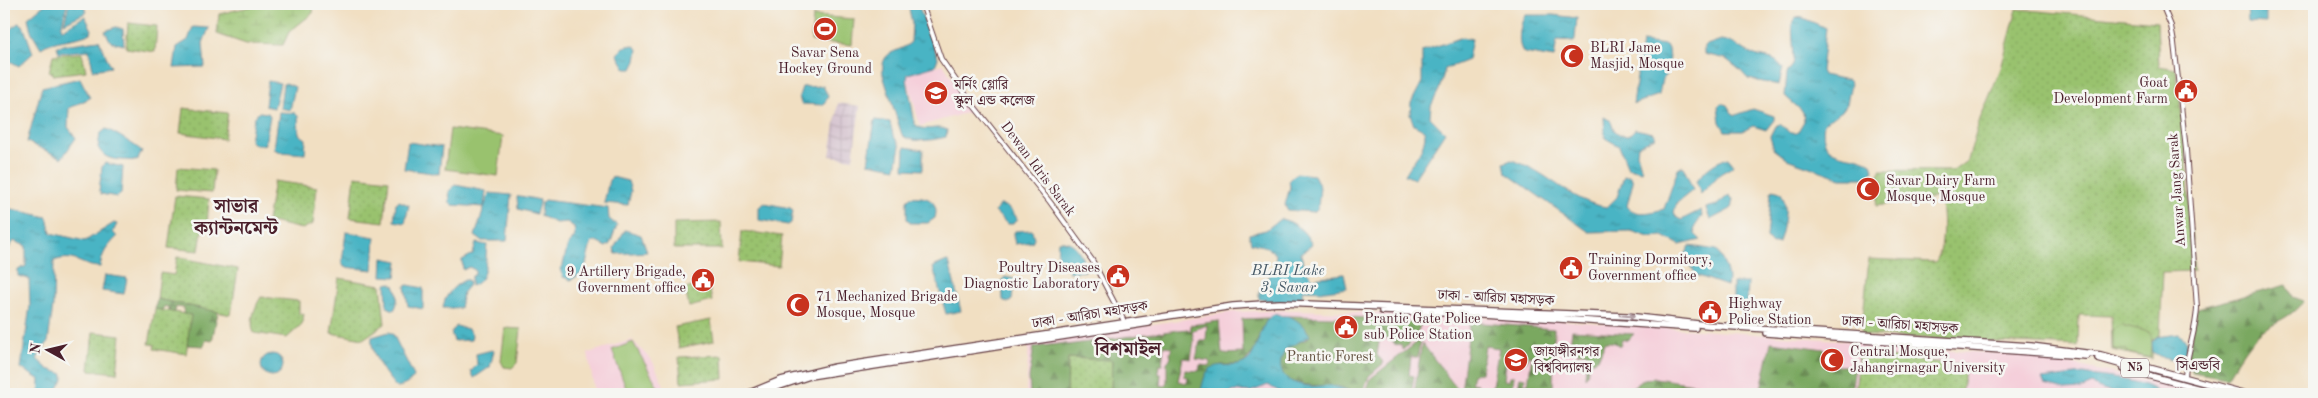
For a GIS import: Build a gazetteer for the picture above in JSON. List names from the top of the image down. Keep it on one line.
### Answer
{"streets":{"highway":["ঢাকা - আরিচা মহাসড়ক","N5"],"main road":["Dewan Idris Sarak","Anwar Jang Sarak"]},"crossings":[["Dewan Idris Sarak","ঢাকা - আরিচা মহাসড়ক"]],"districts":["সাভার ক্যান্টনমেন্ট","বিশমাইল","সিএন্ডবি"],"water":["BLRI Lake 3, Savar"],"parks":["Prantic Forest"],"places":{"sports":["Savar Sena Hockey Ground"],"mosque":["BLRI Jame Masjid, Mosque","Savar Dairy Farm Mosque, Mosque","71 Mechanized Brigade Mosque, Mosque","Central Mosque, Jahangirnagar University"],"public building":["Goat Development Farm","Training Dormitory, Government office","Poultry Diseases Diagnostic Laboratory","9 Artillery Brigade, Government office","Highway Police Station","Prantic Gate Police sub Police Station"],"school or university":["মর্নিং গ্লোরি স্কুল এন্ড কলেজ","জাহাঙ্গীরনগর বিশ্ববিদ্যালয়"]},"north":"left"}
